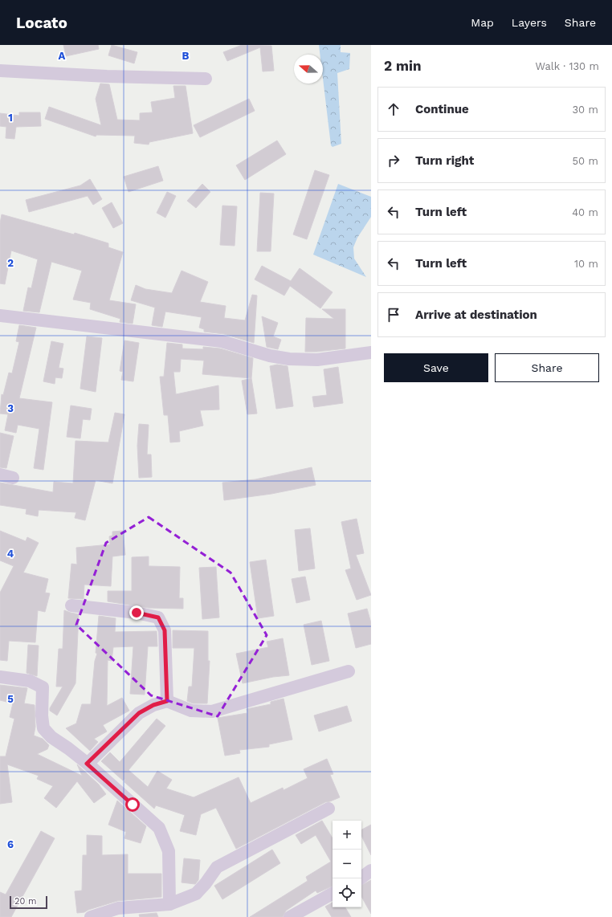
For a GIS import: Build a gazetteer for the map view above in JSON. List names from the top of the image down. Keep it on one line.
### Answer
{"scale_bar":"20 m","north":"left","page":{"header":"Locato","nav":["Map","Layers","Share"],"heading":["2 min","Walk · 130 m"],"list":[["Continue","30 m"],["Turn right","50 m"],["Turn left","40 m"],["Turn left","10 m"],"Arrive at destination"],"buttons":["Save","Share"],"map_buttons":["+","−"],"scale":"20 m"},"grid":{"columns":["A","B"],"rows":["1","2","3","4","5","6"]}}
